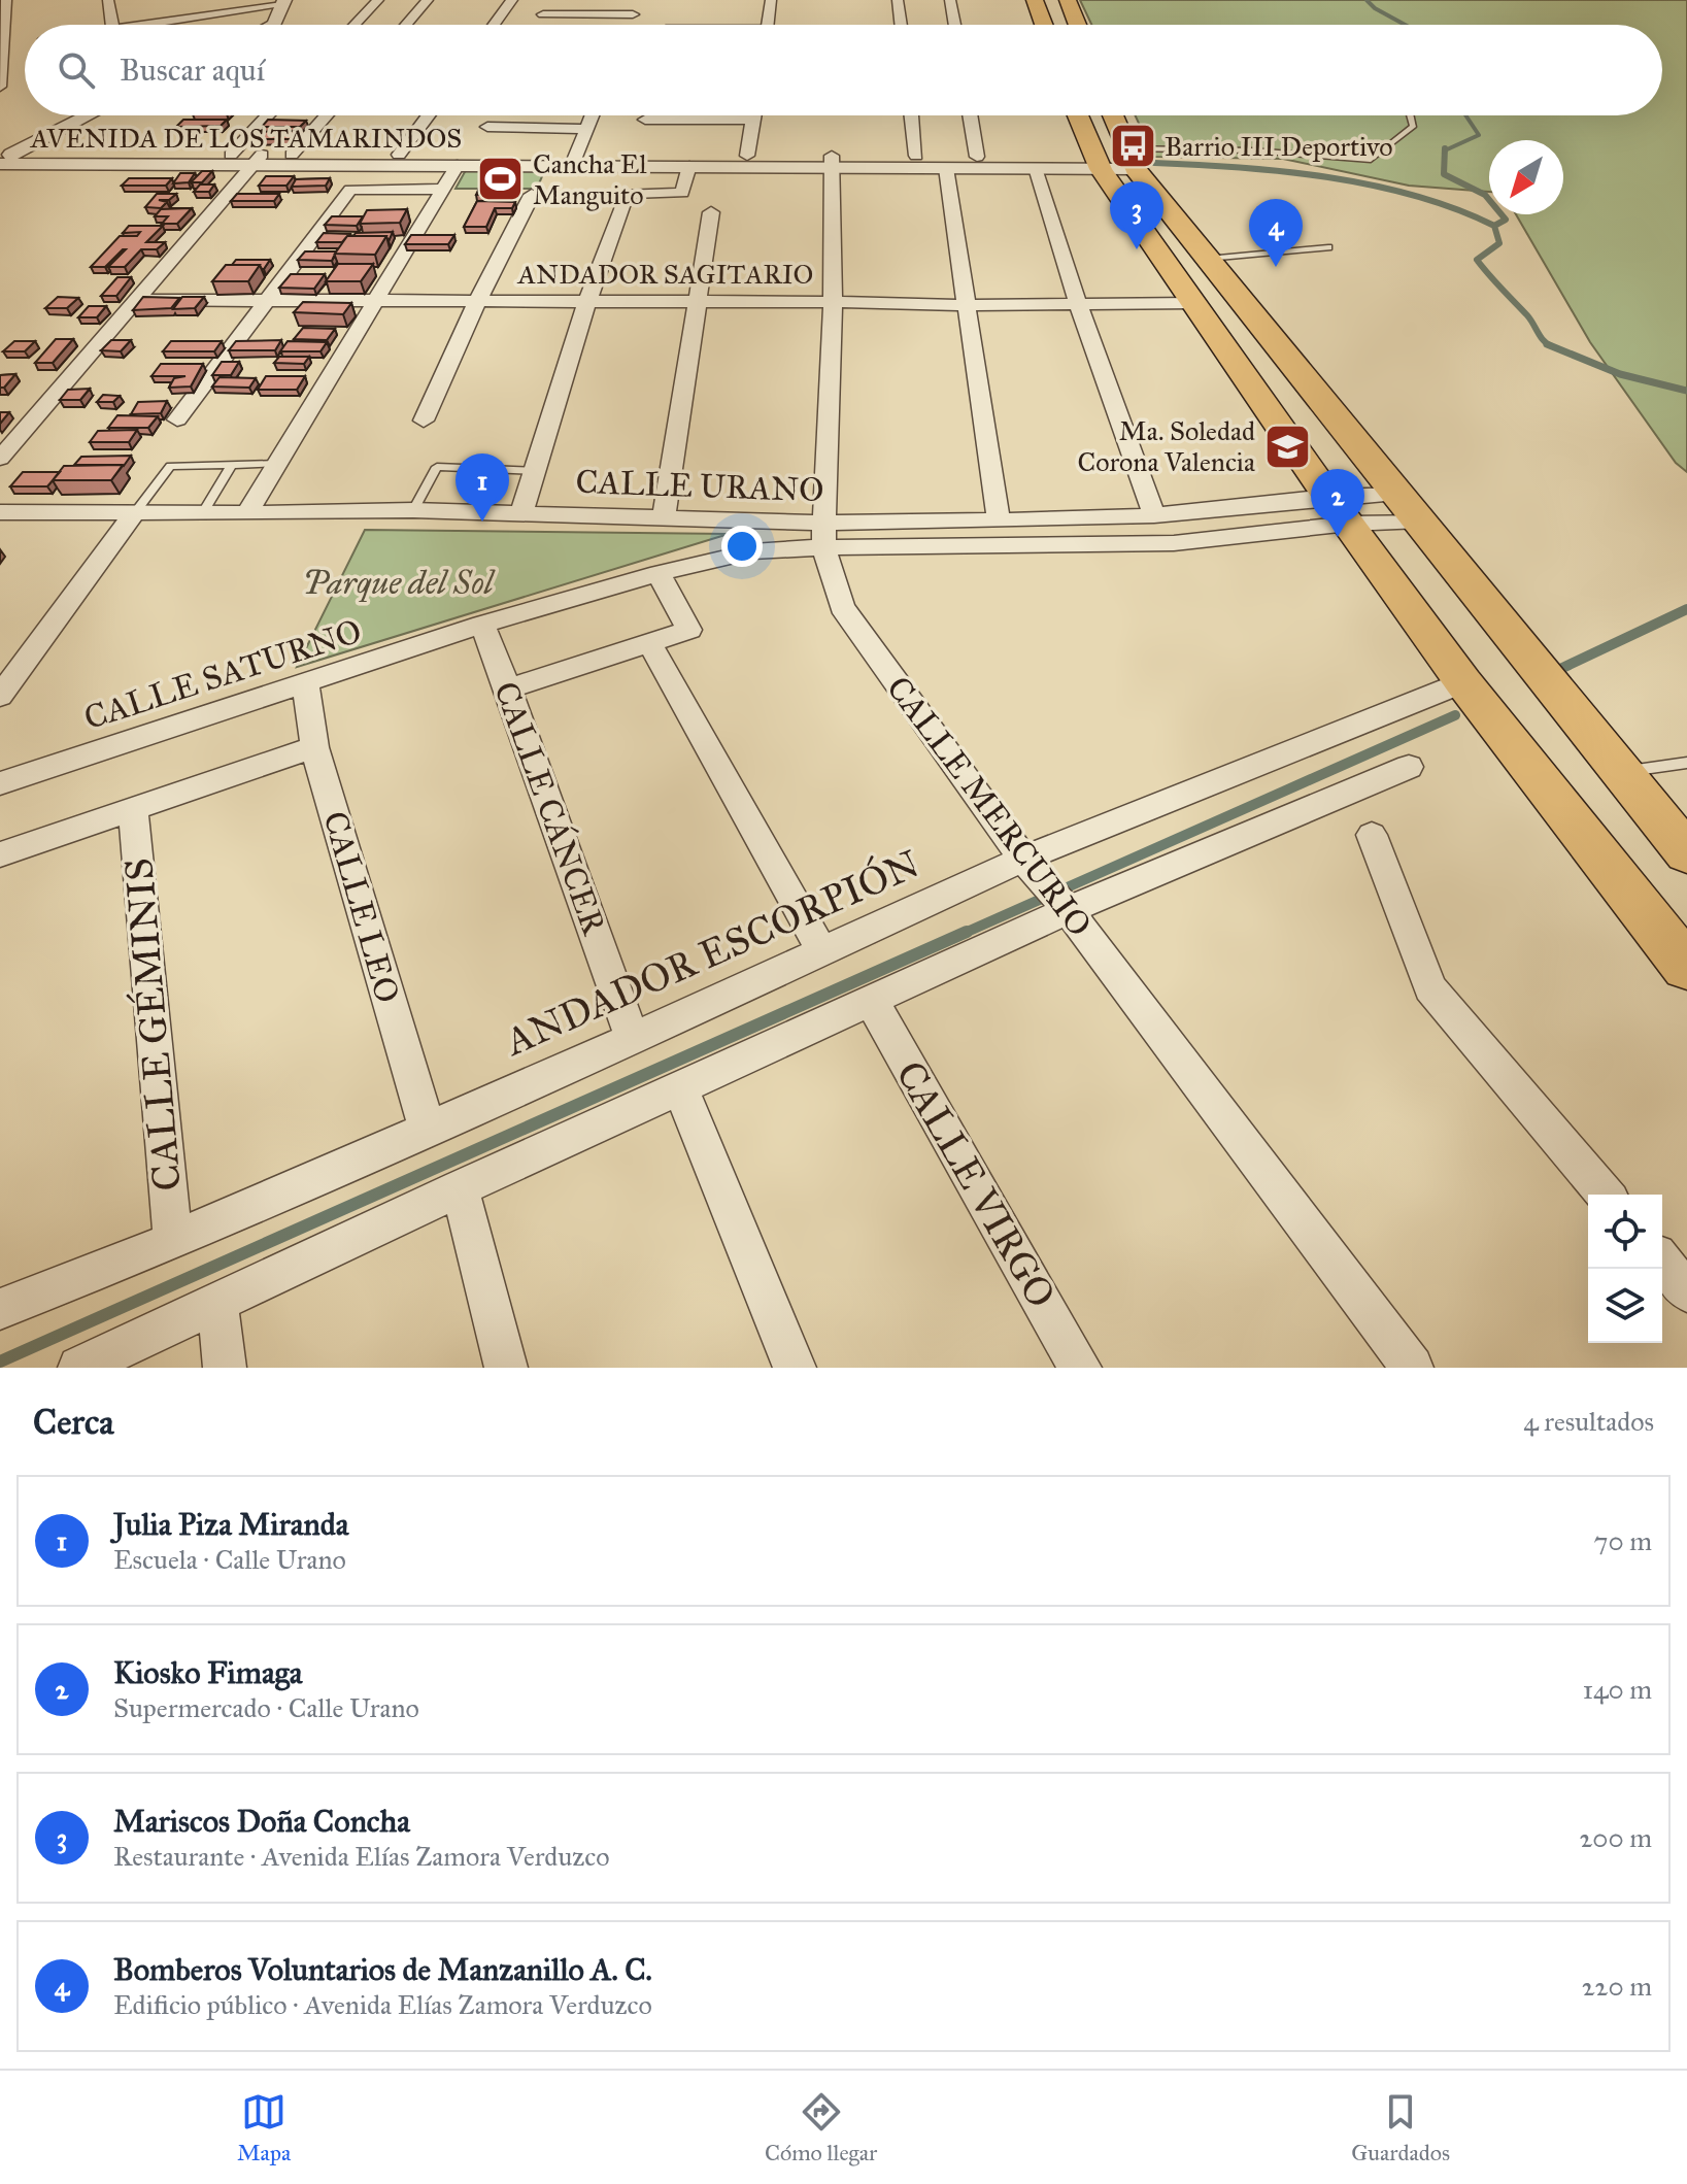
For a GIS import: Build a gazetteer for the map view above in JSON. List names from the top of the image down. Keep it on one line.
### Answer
{"streets":{"street":["AVENIDA DE LOS TAMARINDOS","ANDADOR SAGITARIO","CALLE URANO","CALLE SATURNO","CALLE MERCURIO","CALLE CÁNCER","CALLE LEO","ANDADOR ESCORPIÓN","CALLE GÉMINIS","CALLE VIRGO"]},"crossings":[["AVENIDA DE LOS TAMARINDOS","CALLE MERCURIO"],["ANDADOR SAGITARIO","CALLE MERCURIO"],["CALLE URANO","CALLE SATURNO"],["CALLE URANO","CALLE MERCURIO"],["CALLE SATURNO","CALLE CÁNCER"],["CALLE SATURNO","CALLE LEO"],["CALLE MERCURIO","ANDADOR ESCORPIÓN"],["CALLE CÁNCER","ANDADOR ESCORPIÓN"],["CALLE LEO","ANDADOR ESCORPIÓN"],["ANDADOR ESCORPIÓN","CALLE GÉMINIS"]],"parks":["Parque del Sol"],"places":{"bus stop":["Barrio III Deportivo"],"sports":["Cancha El Manguito"],"school or university":["Ma. Soledad Corona Valencia"]},"north":"bottom left","page":{"search":"Buscar aquí","pins":["3","4","1","2"],"heading":["Cerca","4 resultados"],"list":[{"mark":"1","name":"Julia Piza Miranda","note":"Escuela · Calle Urano","value":"70 m"},{"mark":"2","name":"Kiosko Fimaga","note":"Supermercado · Calle Urano","value":"140 m"},{"mark":"3","name":"Mariscos Doña Concha","note":"Restaurante · Avenida Elías Zamora Verduzco","value":"200 m"},{"mark":"4","name":"Bomberos Voluntarios de Manzanillo A. C.","note":"Edificio público · Avenida Elías Zamora Verduzco","value":"220 m"}],"nav":["Mapa","Cómo llegar","Guardados"]}}
